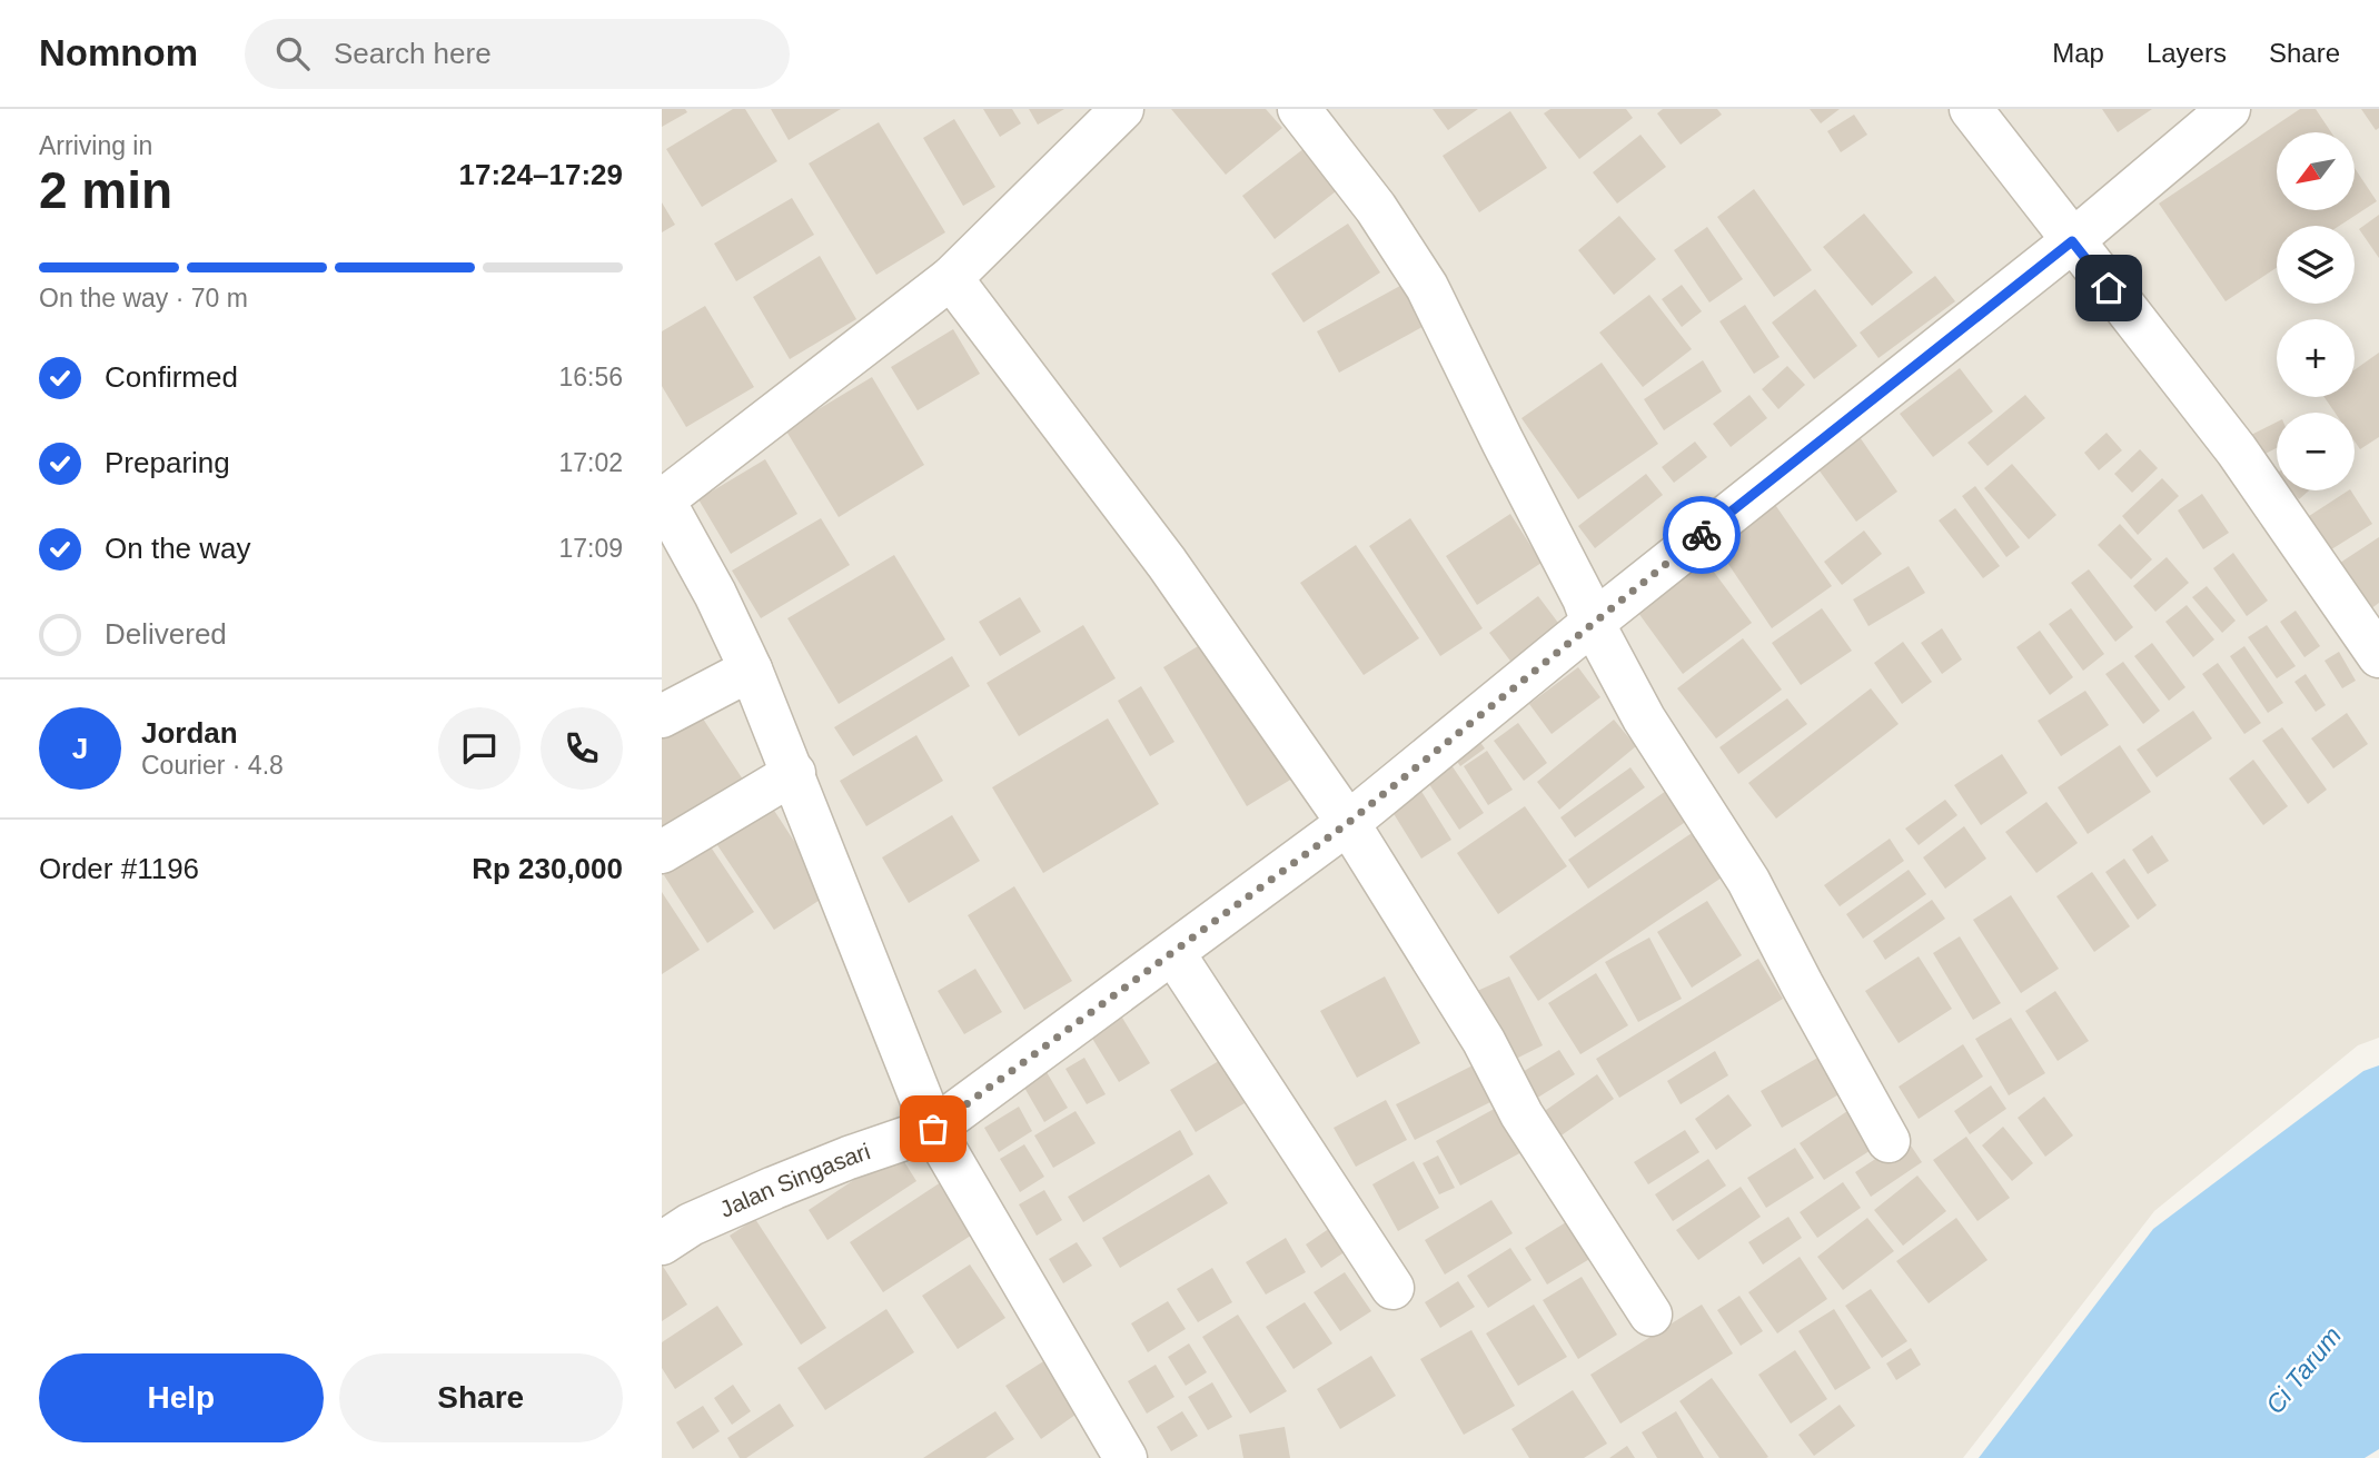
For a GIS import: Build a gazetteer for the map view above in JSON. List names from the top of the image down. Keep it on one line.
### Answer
{"streets":{"street":["Jalan Singasari"]},"water":["Ci Tarum"],"north":"bottom left","page":{"header":"Nomnom","search":"Search here","nav":["Map","Layers","Share"],"heading":["2 min","Arriving in","17:24–17:29"],"panel":["Jordan","Courier · 4.8","Order #1196","Rp 230,000"],"map_buttons":["+","−"],"bar":"On the way · 70 m","list":[["Confirmed","16:56"],["Preparing","17:02"],["On the way","17:09"],"Delivered"],"round":"J","buttons":["Help","Share"]}}
